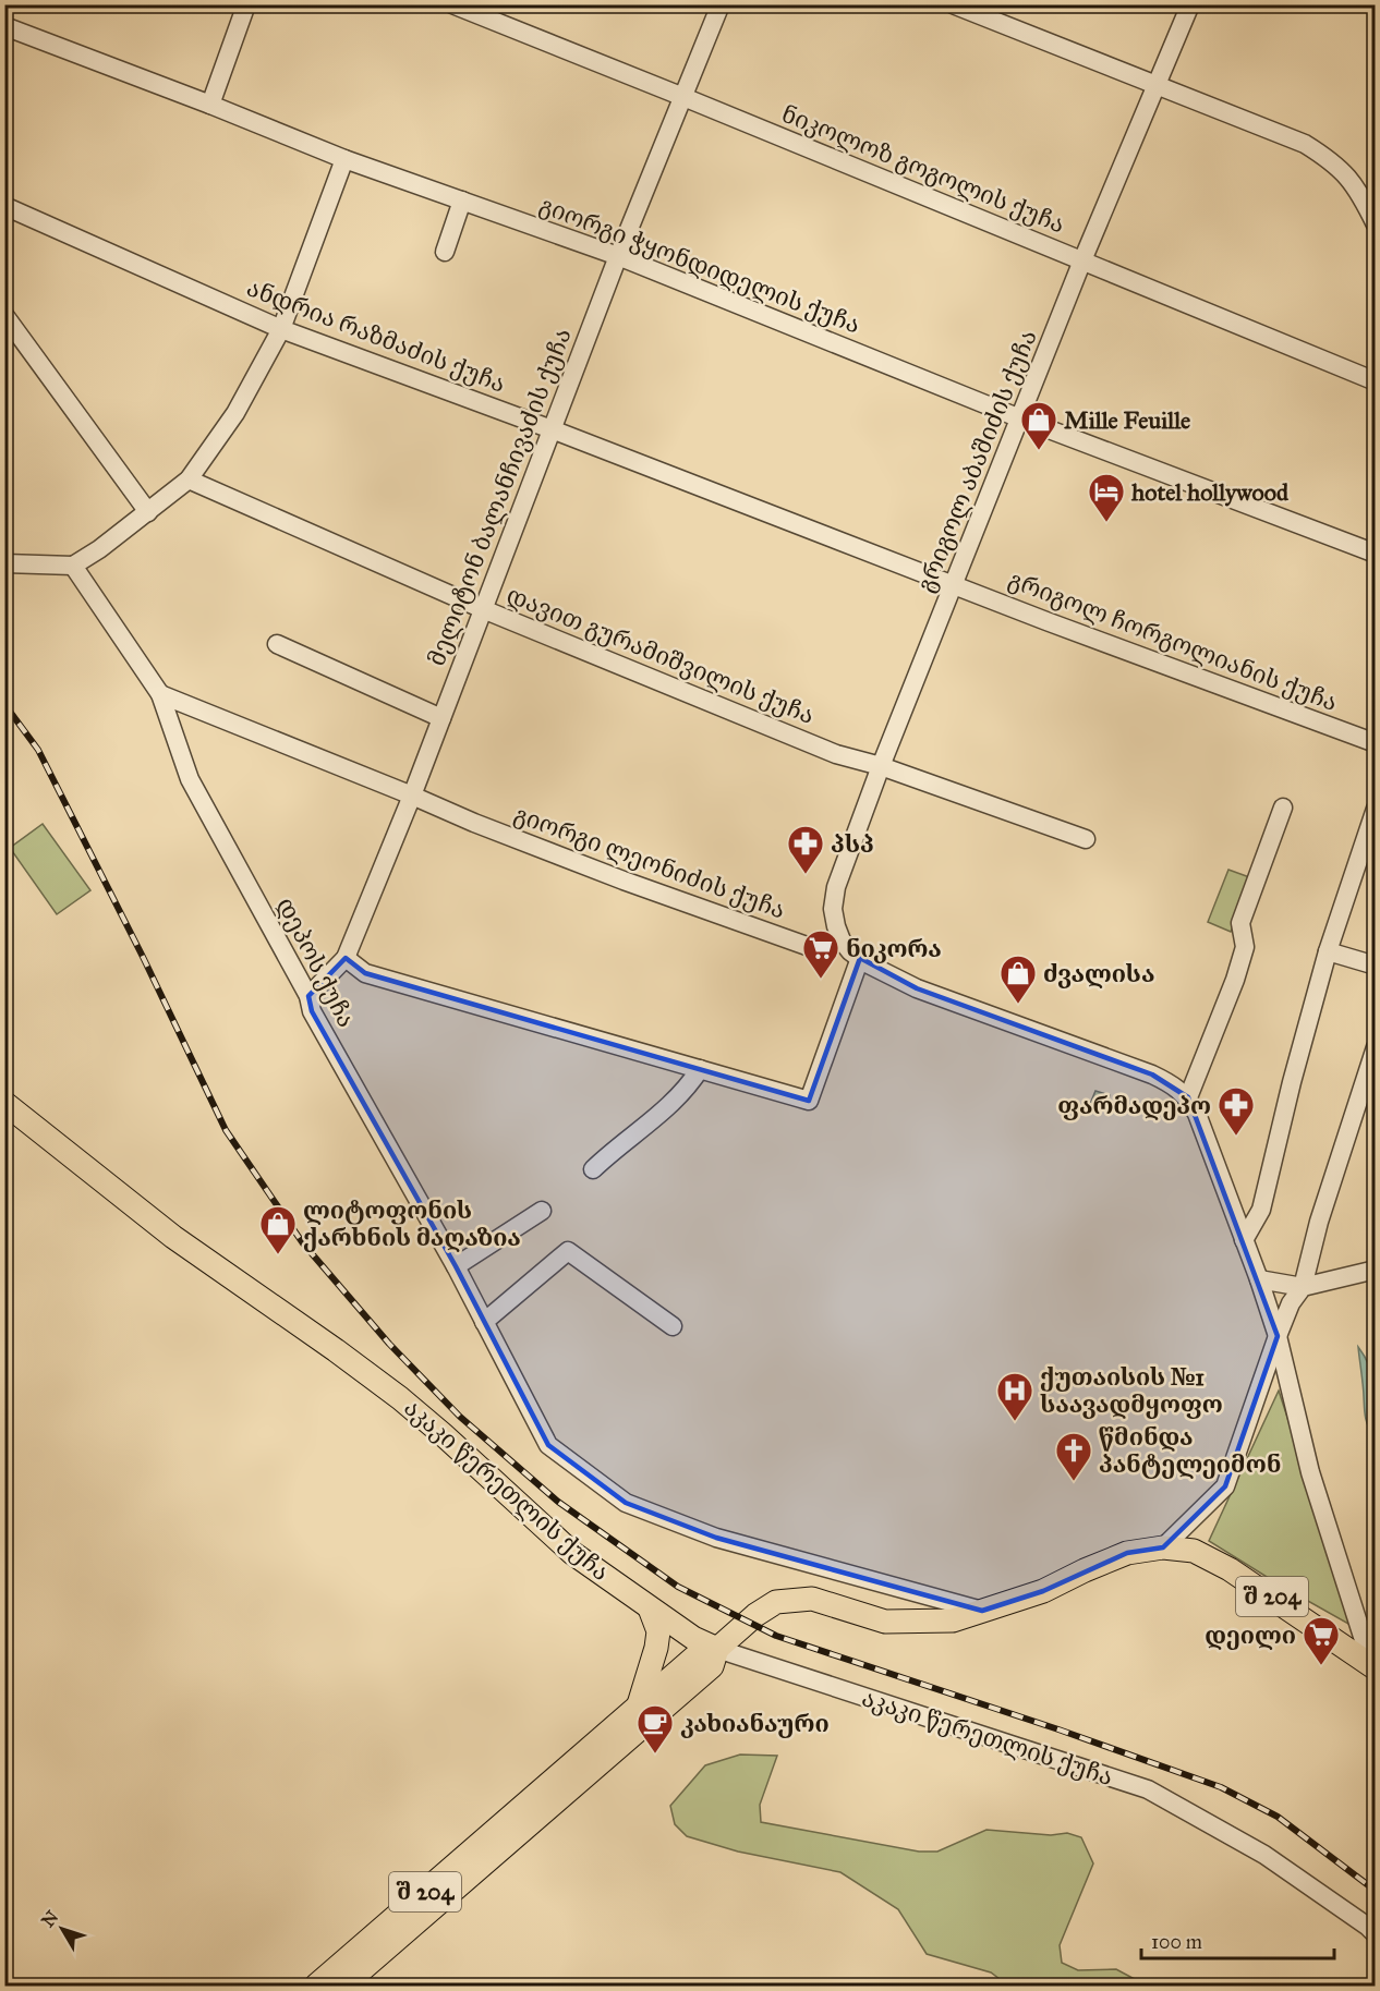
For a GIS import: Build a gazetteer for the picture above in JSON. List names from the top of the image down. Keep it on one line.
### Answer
{"streets":{"main road":["აკაკი წერეთლის ქუჩა","შ 204"],"street":["ნიკოლოზ გოგოლის ქუჩა","გიორგი ჭყონდიდელის ქუჩა","ანდრია რაზმაძის ქუჩა","გრიგოლ აბაშიძის ქუჩა","მელიტონ ბალანჩივაძის ქუჩა","გრიგოლ ჩორგოლიანის ქუჩა","დავით გურამიშვილის ქუჩა","გიორგი ლეონიძის ქუჩა","დეპოს ქუჩა"]},"crossings":[["ნიკოლოზ გოგოლის ქუჩა","გრიგოლ აბაშიძის ქუჩა"],["ნიკოლოზ გოგოლის ქუჩა","მელიტონ ბალანჩივაძის ქუჩა"],["გიორგი ჭყონდიდელის ქუჩა","გრიგოლ აბაშიძის ქუჩა"],["გიორგი ჭყონდიდელის ქუჩა","მელიტონ ბალანჩივაძის ქუჩა"],["ანდრია რაზმაძის ქუჩა","გრიგოლ აბაშიძის ქუჩა"],["ანდრია რაზმაძის ქუჩა","მელიტონ ბალანჩივაძის ქუჩა"],["ანდრია რაზმაძის ქუჩა","გრიგოლ ჩორგოლიანის ქუჩა"],["გრიგოლ აბაშიძის ქუჩა","გრიგოლ ჩორგოლიანის ქუჩა"],["გრიგოლ აბაშიძის ქუჩა","დავით გურამიშვილის ქუჩა"],["გრიგოლ აბაშიძის ქუჩა","გიორგი ლეონიძის ქუჩა"],["მელიტონ ბალანჩივაძის ქუჩა","დავით გურამიშვილის ქუჩა"],["მელიტონ ბალანჩივაძის ქუჩა","გიორგი ლეონიძის ქუჩა"],["მელიტონ ბალანჩივაძის ქუჩა","დეპოს ქუჩა"],["გიორგი ლეონიძის ქუჩა","დეპოს ქუჩა"],["დეპოს ქუჩა","შ 204"],["აკაკი წერეთლის ქუჩა","შ 204"]],"places":{"shop":["Mille Feuille","ძვალისა","ლიტოფონის ქარხნის მაღაზია"],"hotel":["hotel hollywood"],"pharmacy":["პსპ","ფარმადეპო"],"supermarket":["ნიკორა","დეილი"],"hospital":["ქუთაისის №1 საავადმყოფო"],"church":["წმინდა პანტელეიმონ"],"cafe":["კახიანაური"]},"scale_bar":"100 m","north":"top left"}
